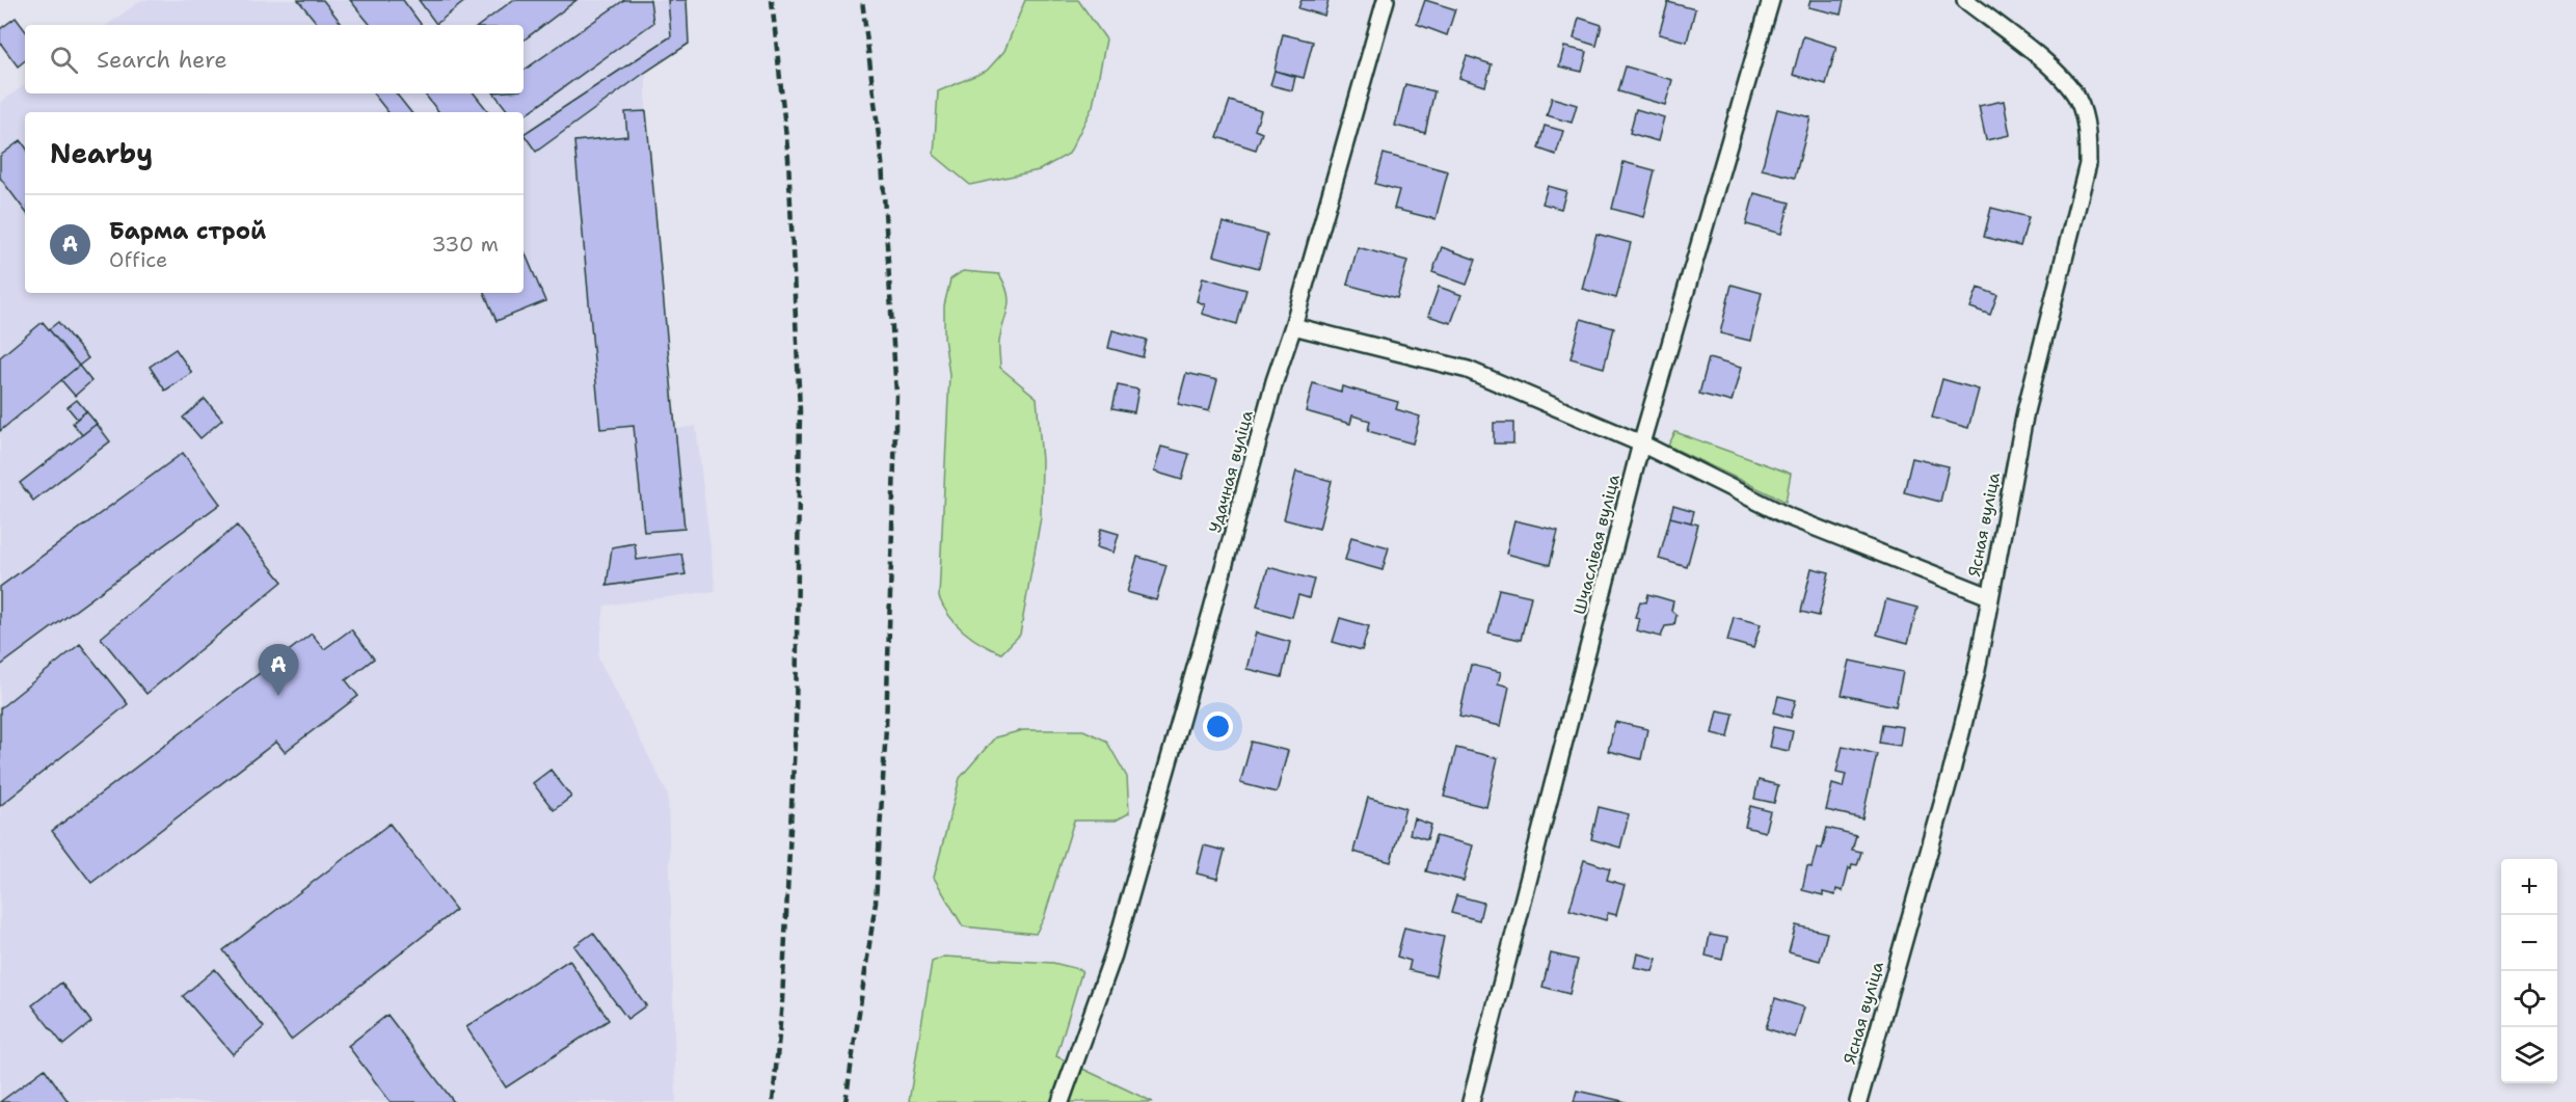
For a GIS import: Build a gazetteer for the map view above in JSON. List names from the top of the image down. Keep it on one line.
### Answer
{"streets":{"street":["Удачная вуліца","Ясная вуліца","Шчаслівая вуліца"]},"page":{"search":"Search here","heading":"Nearby","list":[{"mark":"A","name":"Барма строй","note":"Office","value":"330 m"}],"pins":"A","map_buttons":["+","−"]}}
